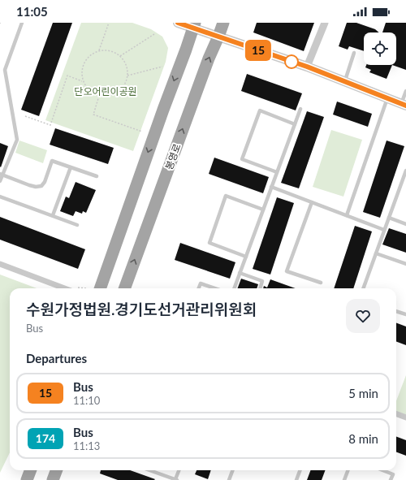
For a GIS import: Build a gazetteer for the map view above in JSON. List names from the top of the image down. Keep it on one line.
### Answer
{"streets":{"main road":["봉영로"]},"parks":["단오어린이공원"],"lines":["bus line 15"],"page":{"status":"11:05","on_map":"15","heading":[["수원가정법원.경기도선거관리위원회","Bus"],"Departures"],"list":[{"mark":"15","name":"Bus","note":"11:10","value":"5 min"},{"mark":"174","name":"Bus","note":"11:13","value":"8 min"}]}}
